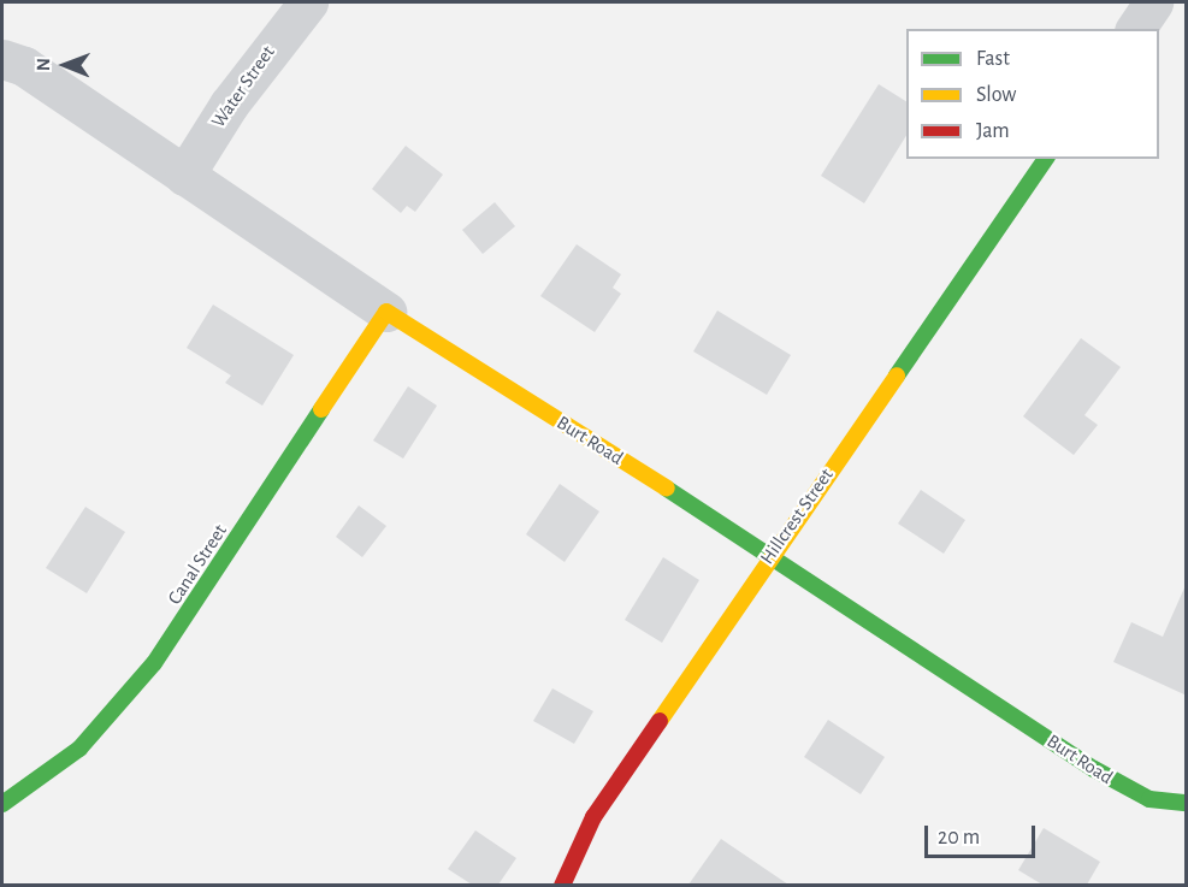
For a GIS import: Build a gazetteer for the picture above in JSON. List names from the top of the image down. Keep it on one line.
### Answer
{"streets":{"street":["Water Street","Burt Road","Hillcrest Street","Canal Street"]},"crossings":[["Water Street","Burt Road"],["Burt Road","Hillcrest Street"],["Burt Road","Canal Street"]],"legend":["Fast","Slow","Jam"],"scale_bar":"20 m","north":"left"}
